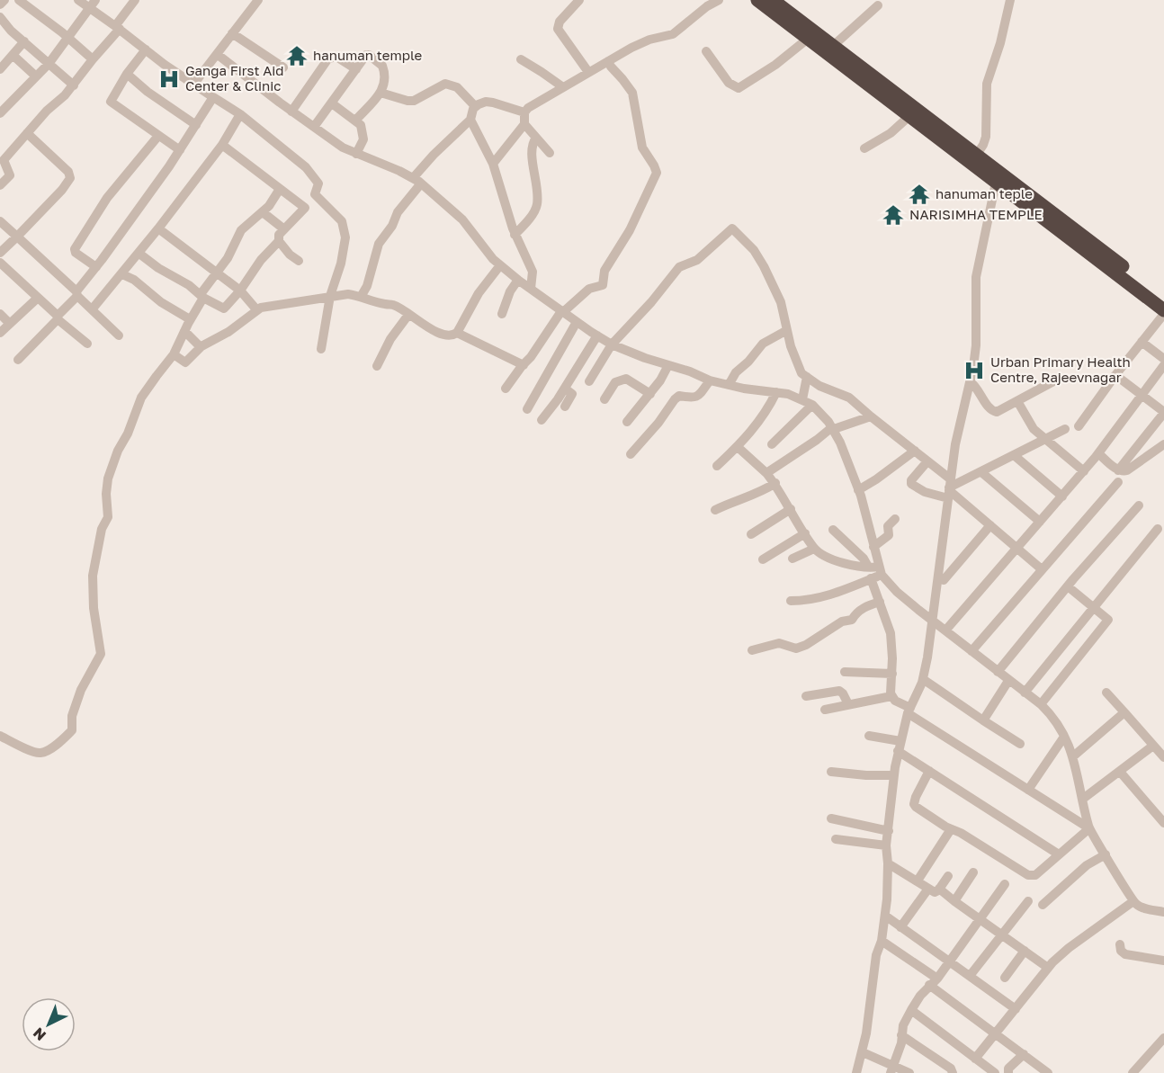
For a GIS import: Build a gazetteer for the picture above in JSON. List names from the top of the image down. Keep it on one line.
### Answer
{"places":{"temple":["hanuman temple","hanuman teple","NARISIMHA TEMPLE"],"hospital":["Ganga First Aid Center & Clinic","Urban Primary Health Centre, Rajeevnagar"]},"north":"bottom left"}
